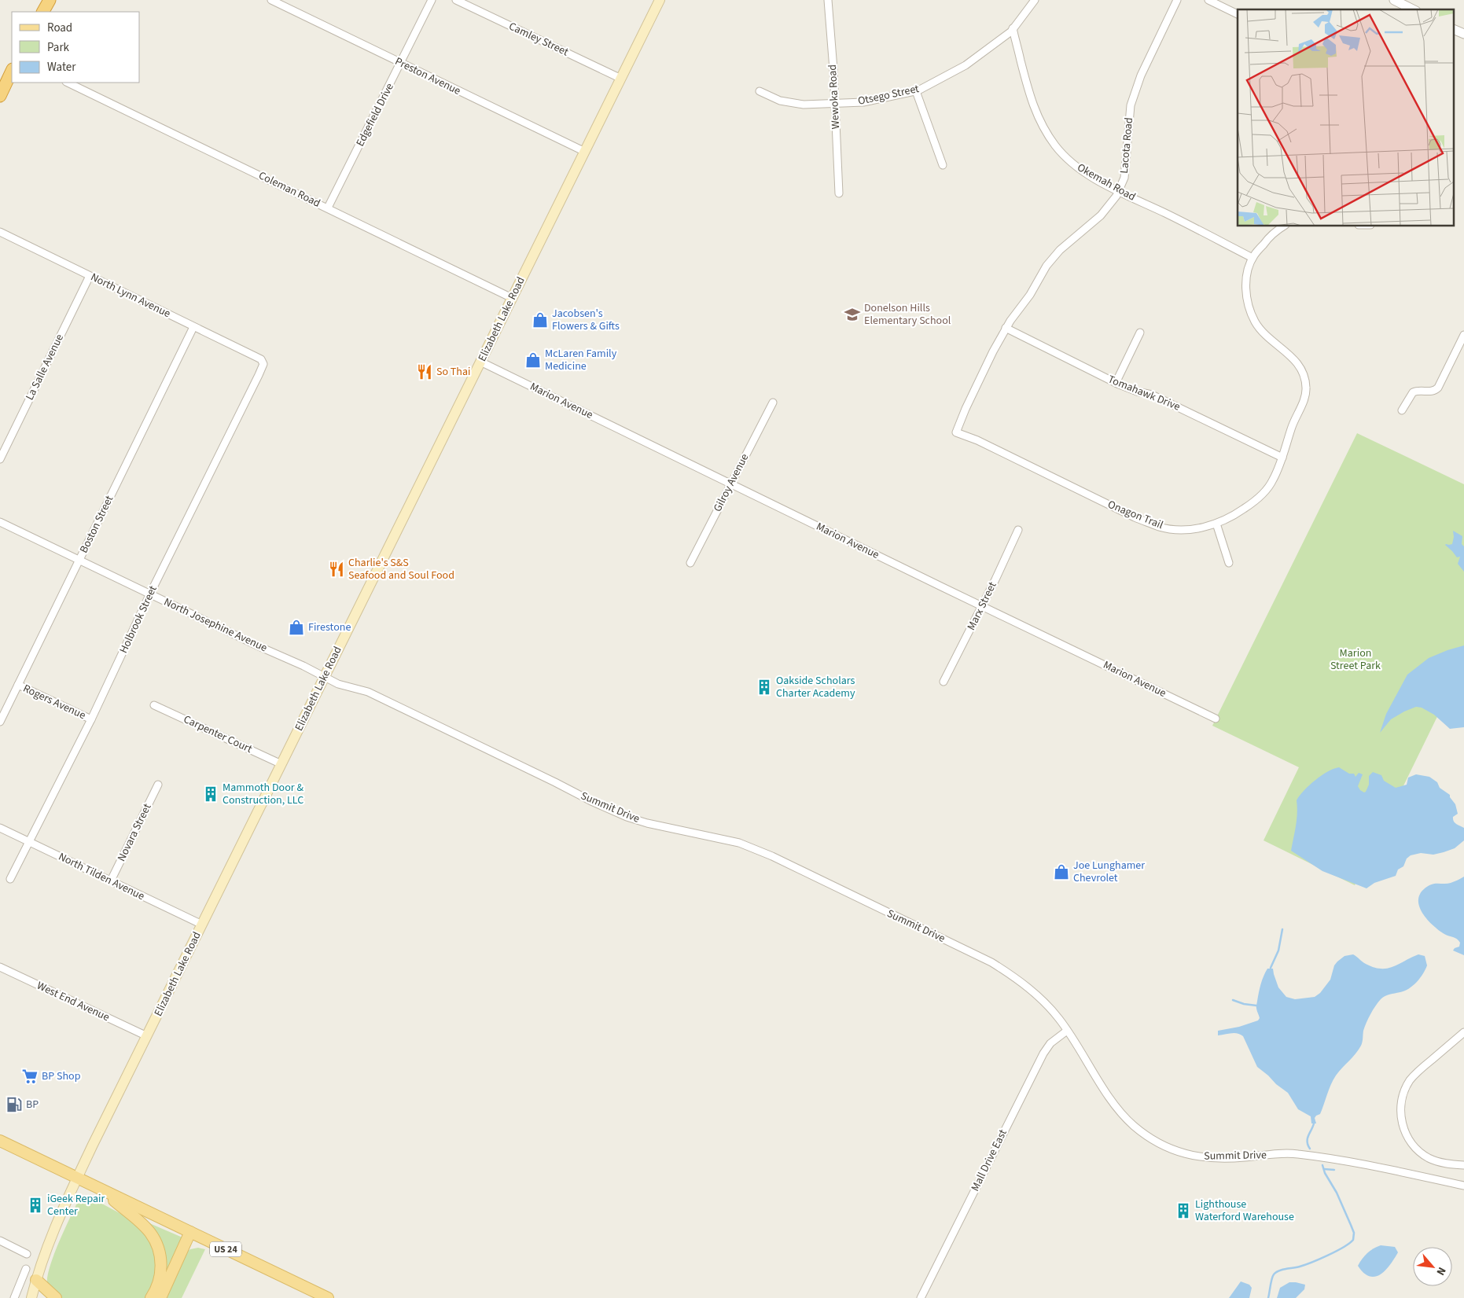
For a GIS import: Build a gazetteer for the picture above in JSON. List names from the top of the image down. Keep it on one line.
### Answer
{"streets":{"main road":["Elizabeth Lake Road","US 24"],"street":["Camley Street","Preston Avenue","Otsego Street","Wewoka Road","Edgefield Drive","Lacota Road","Okemah Road","Coleman Road","North Lynn Avenue","La Salle Avenue","Tomahawk Drive","Marion Avenue","Gilroy Avenue","Onagon Trail","Boston Street","Marx Street","Holbrook Street","North Josephine Avenue","Rogers Avenue","Carpenter Court","Summit Drive","Novara Street","North Tilden Avenue","West End Avenue","Mall Drive East"]},"crossings":[["Camley Street","Elizabeth Lake Road"],["Preston Avenue","Edgefield Drive"],["Preston Avenue","Elizabeth Lake Road"],["Otsego Street","Wewoka Road"],["Otsego Street","Okemah Road"],["Edgefield Drive","Coleman Road"],["Lacota Road","Okemah Road"],["Lacota Road","Tomahawk Drive"],["Lacota Road","Onagon Trail"],["Okemah Road","Onagon Trail"],["Coleman Road","Elizabeth Lake Road"],["North Lynn Avenue","La Salle Avenue"],["North Lynn Avenue","Boston Street"],["North Lynn Avenue","Holbrook Street"],["Elizabeth Lake Road","Marion Avenue"],["Elizabeth Lake Road","North Josephine Avenue"],["Elizabeth Lake Road","Carpenter Court"],["Elizabeth Lake Road","Summit Drive"],["Elizabeth Lake Road","North Tilden Avenue"],["Elizabeth Lake Road","West End Avenue"],["Elizabeth Lake Road","US 24"],["Tomahawk Drive","Onagon Trail"],["Marion Avenue","Gilroy Avenue"],["Marion Avenue","Marx Street"],["Boston Street","North Josephine Avenue"],["Boston Street","Rogers Avenue"],["Holbrook Street","North Josephine Avenue"],["Holbrook Street","Rogers Avenue"],["Holbrook Street","North Tilden Avenue"],["North Josephine Avenue","Summit Drive"],["Summit Drive","Mall Drive East"],["Novara Street","North Tilden Avenue"]],"parks":["Marion Street Park"],"places":{"school or university":["Donelson Hills Elementary School"],"shop":["Jacobsen's Flowers & Gifts","McLaren Family Medicine","Firestone","Joe Lunghamer Chevrolet"],"restaurant":["So Thai","Charlie's S&S Seafood and Soul Food"],"building":["Oakside Scholars Charter Academy","Mammoth Door & Construction, LLC","iGeek Repair Center","Lighthouse Waterford Warehouse"],"supermarket":["BP Shop"],"fuel station":["BP"]},"legend":["Road","Park","Water"],"north":"bottom right"}
